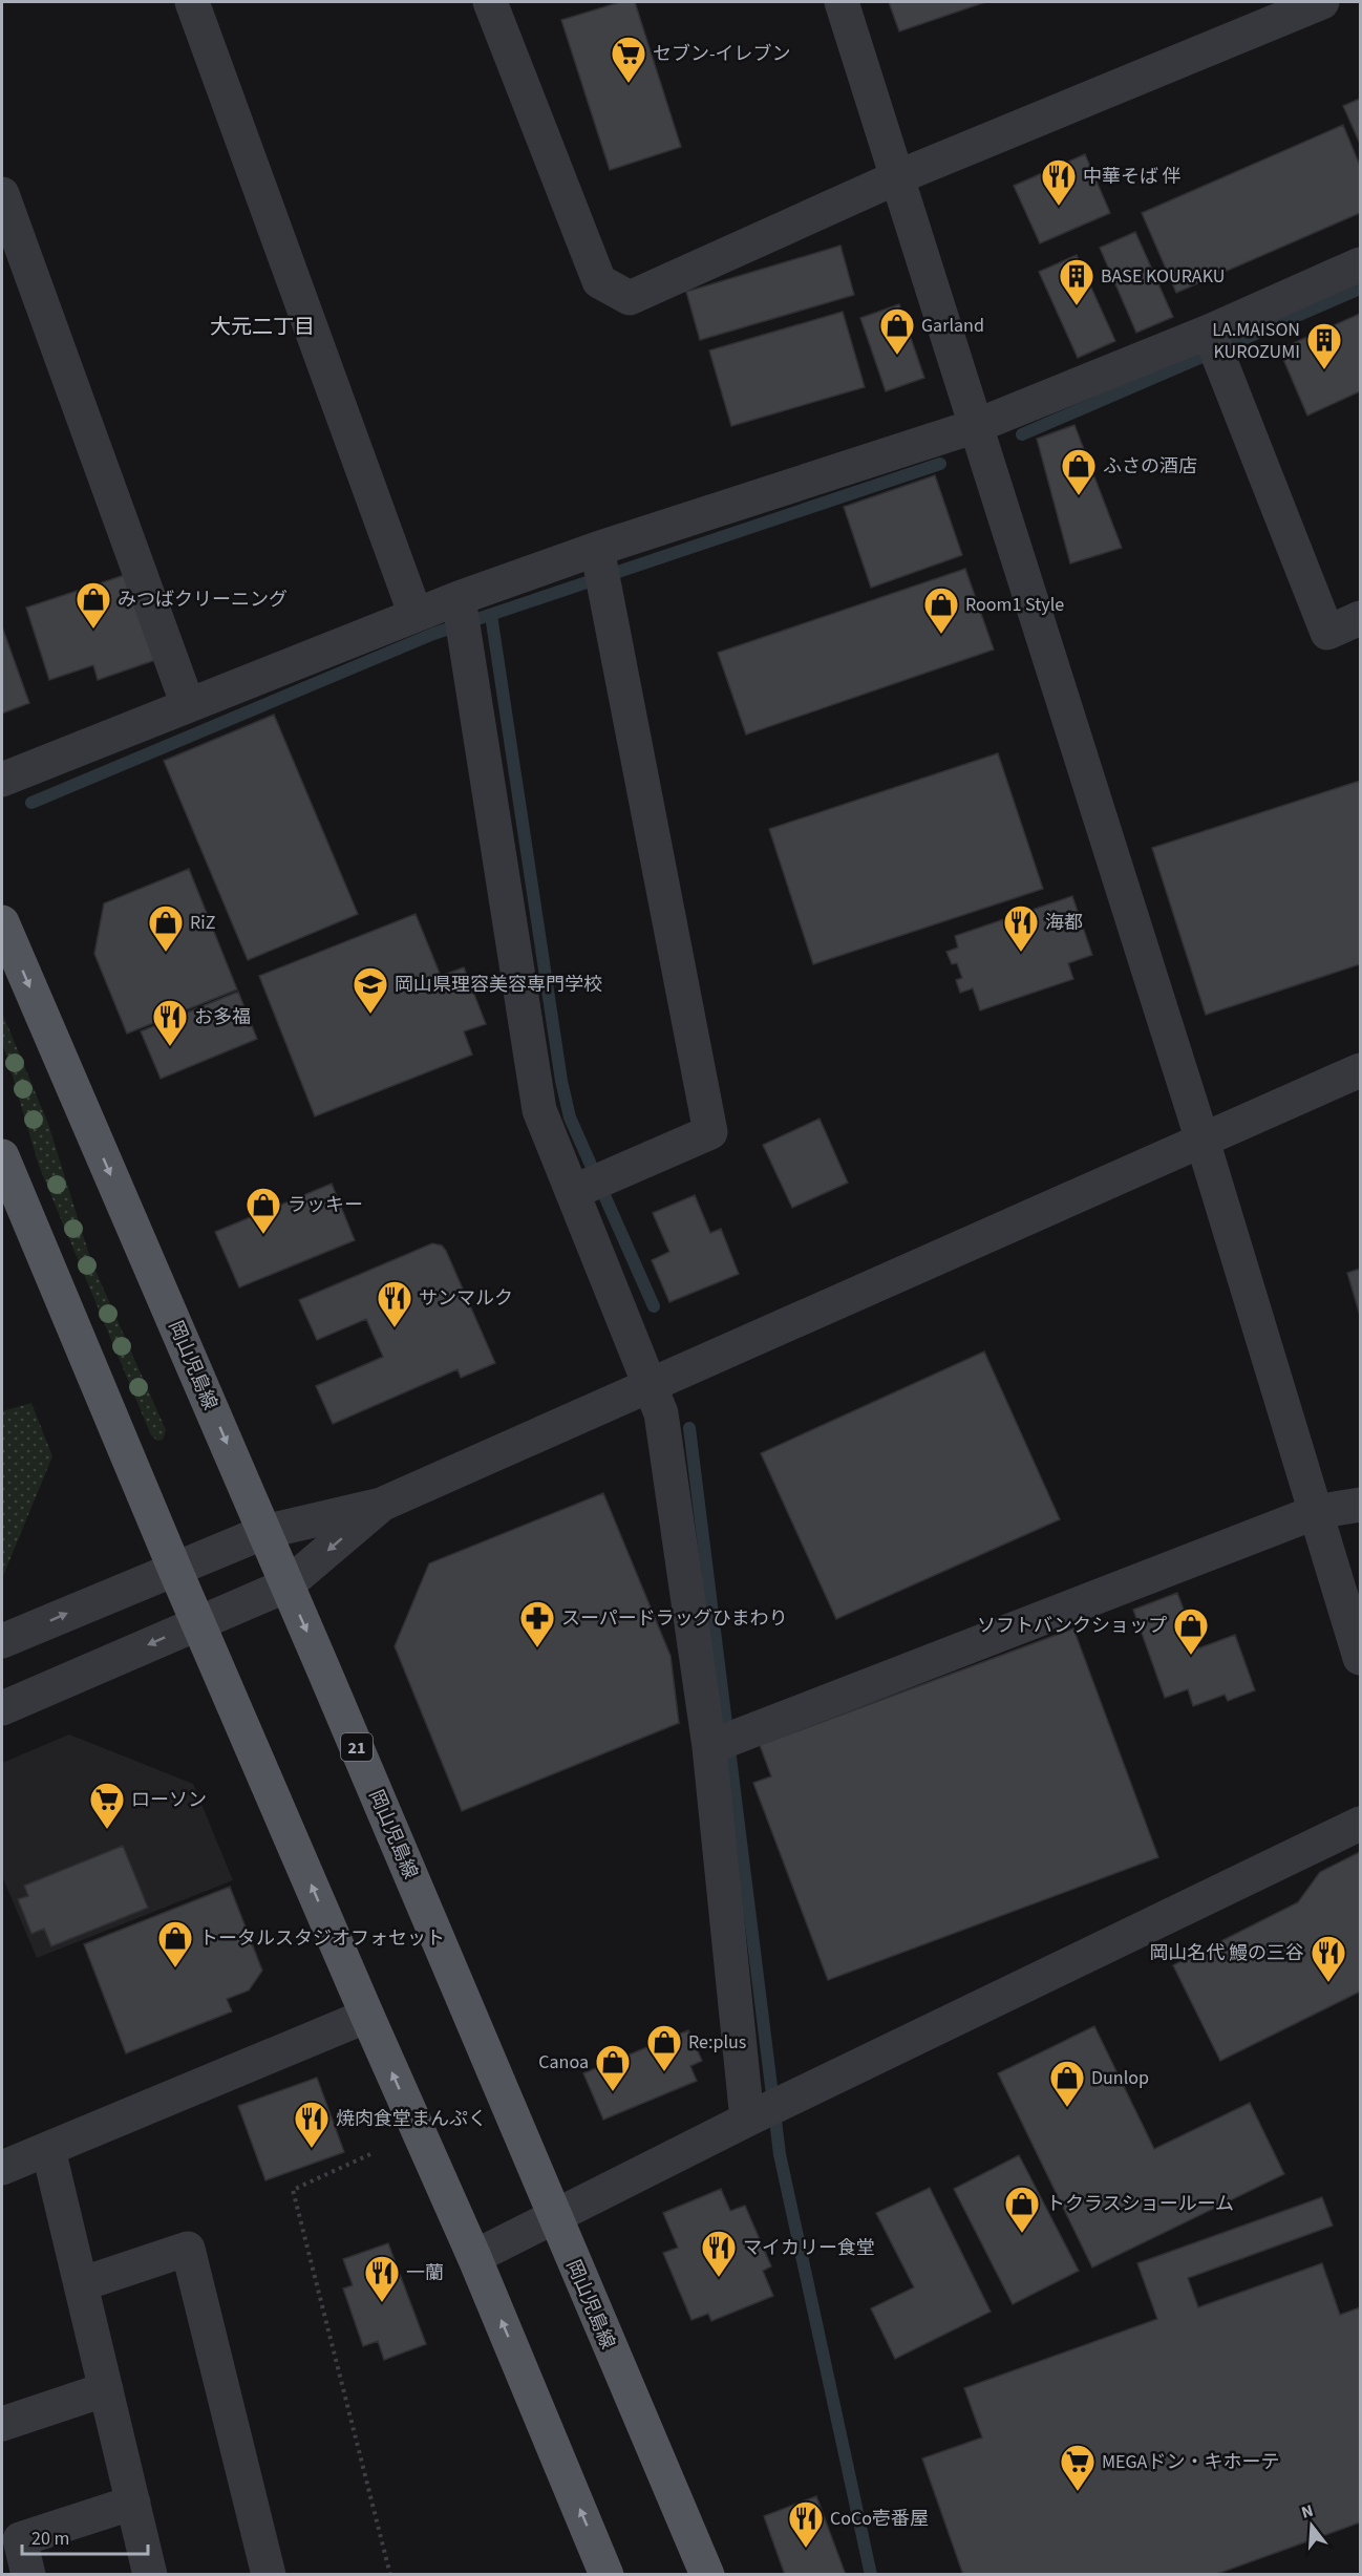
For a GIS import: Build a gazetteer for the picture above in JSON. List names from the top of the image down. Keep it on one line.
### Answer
{"streets":{"main road":["岡山児島線","21"]},"districts":["大元二丁目"],"places":{"supermarket":["セブン-イレブン","ローソン","MEGAドン・キホーテ"],"restaurant":["中華そば 伴","海都","お多福","サンマルク","岡山名代 鰻の三谷","焼肉食堂まんぷく","マイカリー食堂","一蘭","CoCo壱番屋"],"building":["BASE KOURAKU","LA.MAISON KUROZUMI"],"shop":["Garland","ふさの酒店","みつばクリーニング","Room1 Style","RiZ","ラッキー","ソフトバンクショップ","トータルスタジオフォセット","Re:plus","Canoa","Dunlop","トクラスショールーム"],"school or university":["岡山県理容美容専門学校"],"pharmacy":["スーパードラッグひまわり"]},"scale_bar":"20 m","north":"top"}
